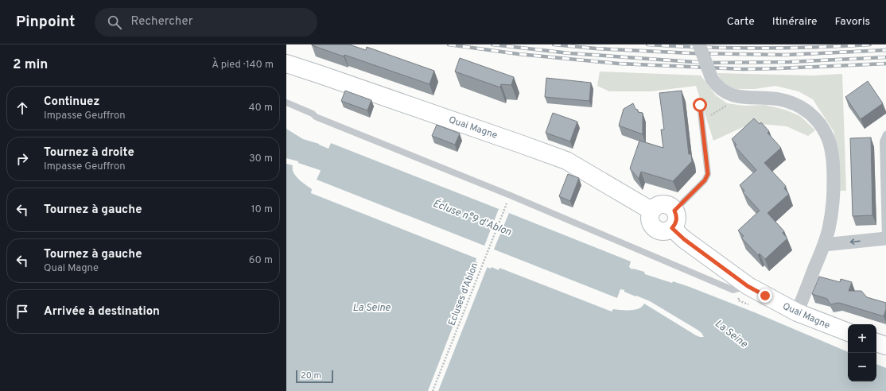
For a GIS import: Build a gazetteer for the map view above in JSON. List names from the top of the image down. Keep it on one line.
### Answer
{"streets":{"main road":["Quai Magne"],"path":["Ecluses d'Ablon"]},"water":["Écluse n°9 d'Ablon","La Seine"],"scale_bar":"20 m","page":{"header":"Pinpoint","search":"Rechercher","nav":["Carte","Itinéraire","Favoris"],"heading":["2 min","À pied · 140 m"],"list":[["Continuez","Impasse Geuffron","40 m"],["Tournez à droite","Impasse Geuffron","30 m"],["Tournez à gauche","10 m"],["Tournez à gauche","Quai Magne","60 m"],"Arrivée à destination"],"map_buttons":["+","−"],"scale":"20 m"}}
